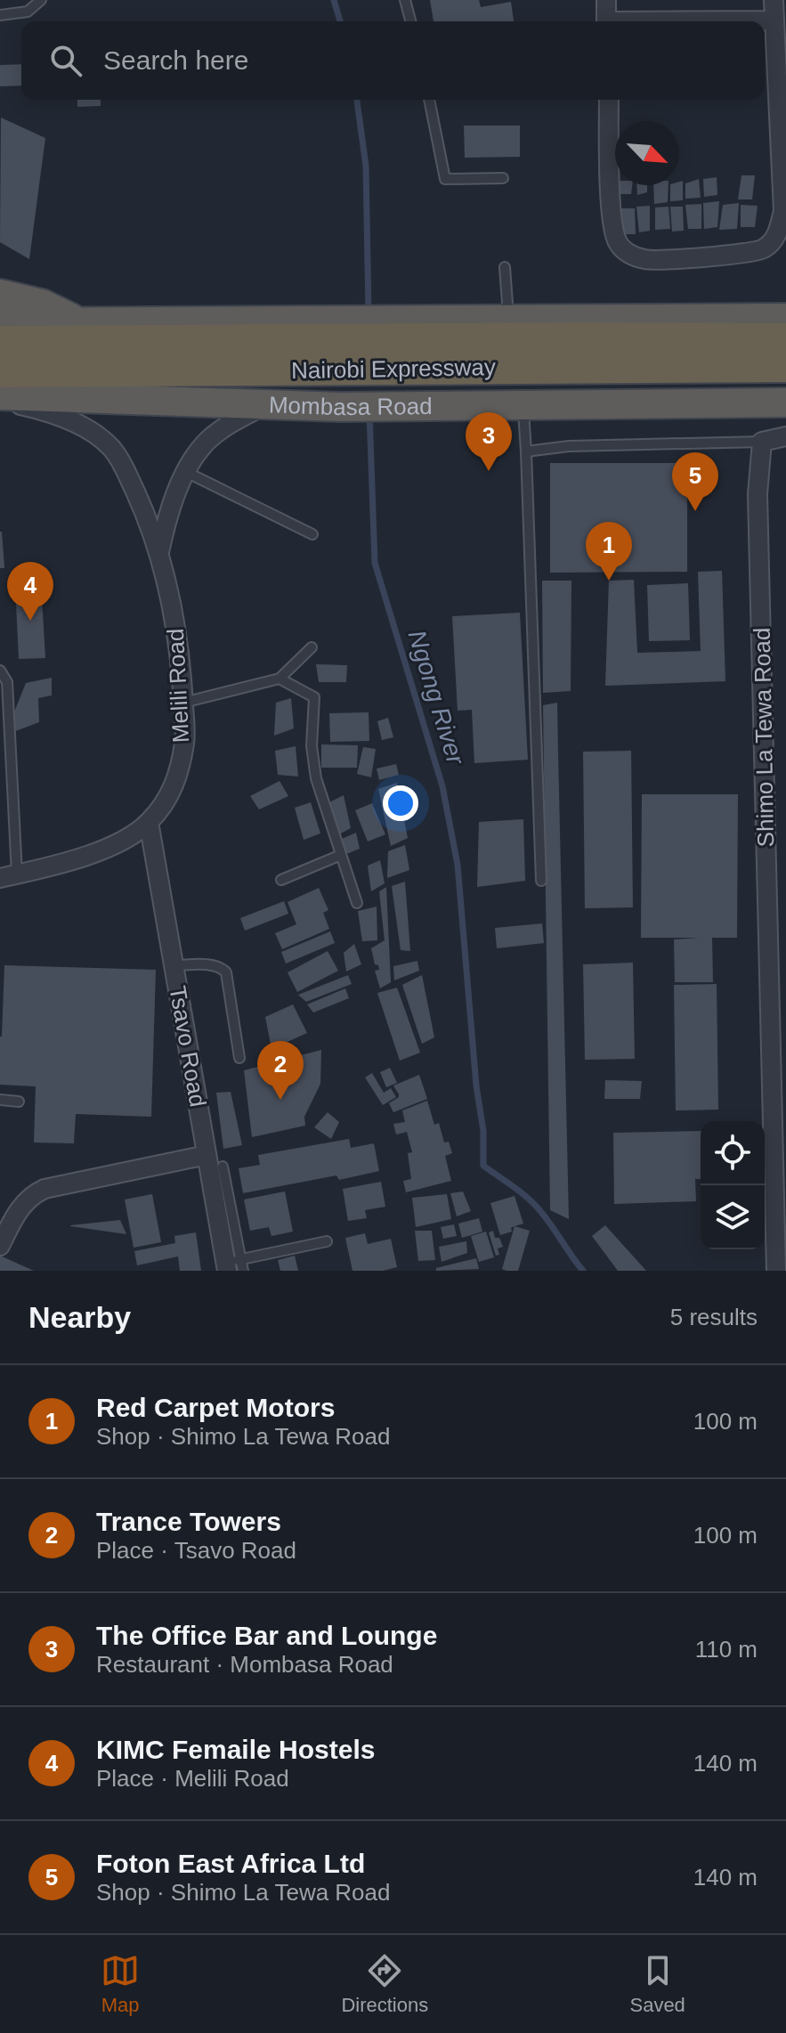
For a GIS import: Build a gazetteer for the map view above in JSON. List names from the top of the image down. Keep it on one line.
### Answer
{"streets":{"highway":["Nairobi Expressway","Mombasa Road"],"street":["Melili Road","Shimo La Tewa Road","Tsavo Road"]},"crossings":[["Mombasa Road","Melili Road"],["Melili Road","Tsavo Road"]],"water":["Ngong River"],"north":"bottom right","page":{"search":"Search here","pins":["3","5","1","4","2"],"heading":["Nearby","5 results"],"list":[{"mark":"1","name":"Red Carpet Motors","note":"Shop · Shimo La Tewa Road","value":"100 m"},{"mark":"2","name":"Trance Towers","note":"Place · Tsavo Road","value":"100 m"},{"mark":"3","name":"The Office Bar and Lounge","note":"Restaurant · Mombasa Road","value":"110 m"},{"mark":"4","name":"KIMC Femaile Hostels","note":"Place · Melili Road","value":"140 m"},{"mark":"5","name":"Foton East Africa Ltd","note":"Shop · Shimo La Tewa Road","value":"140 m"}],"nav":["Map","Directions","Saved"]}}
